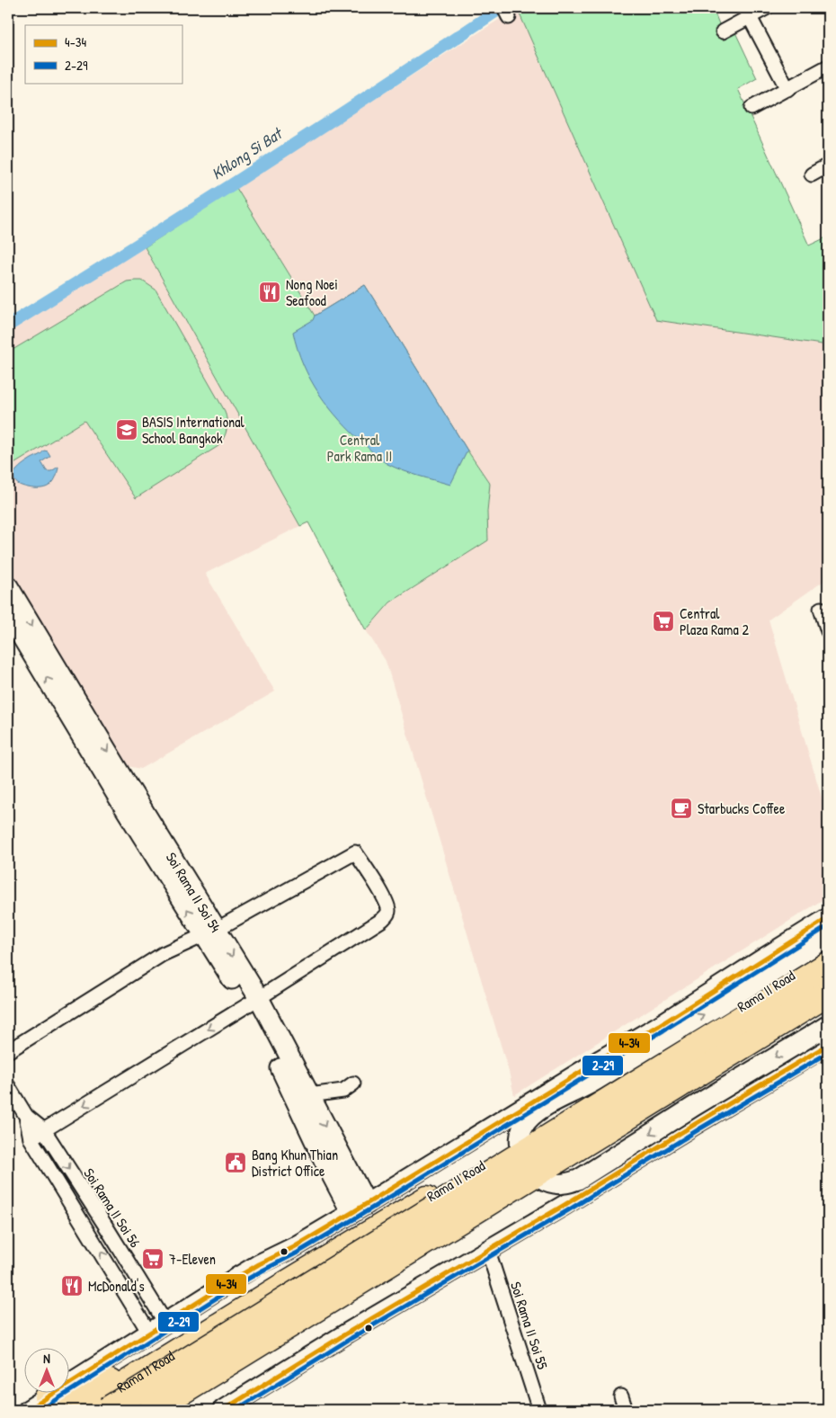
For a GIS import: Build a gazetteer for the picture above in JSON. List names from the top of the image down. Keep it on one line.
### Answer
{"streets":{"highway":["Rama II Road"],"main road":["Soi Rama II Soi 54"],"street":["Soi Rama II Soi 56","Soi Rama II Soi 55"]},"crossings":[["Soi Rama II Soi 54","Rama II Road"],["Rama II Road","Soi Rama II Soi 56"]],"water":["Khlong Si Bat"],"parks":["Central Park Rama II"],"places":{"restaurant":["Nong Noei Seafood","McDonald's"],"school or university":["BASIS International School Bangkok"],"supermarket":["Central Plaza Rama 2","7-Eleven"],"cafe":["Starbucks Coffee"],"public building":["Bang Khun Thian District Office"]},"lines":["transit line 4-34","transit line 2-29"],"legend":["4-34","2-29"],"north":"top"}
